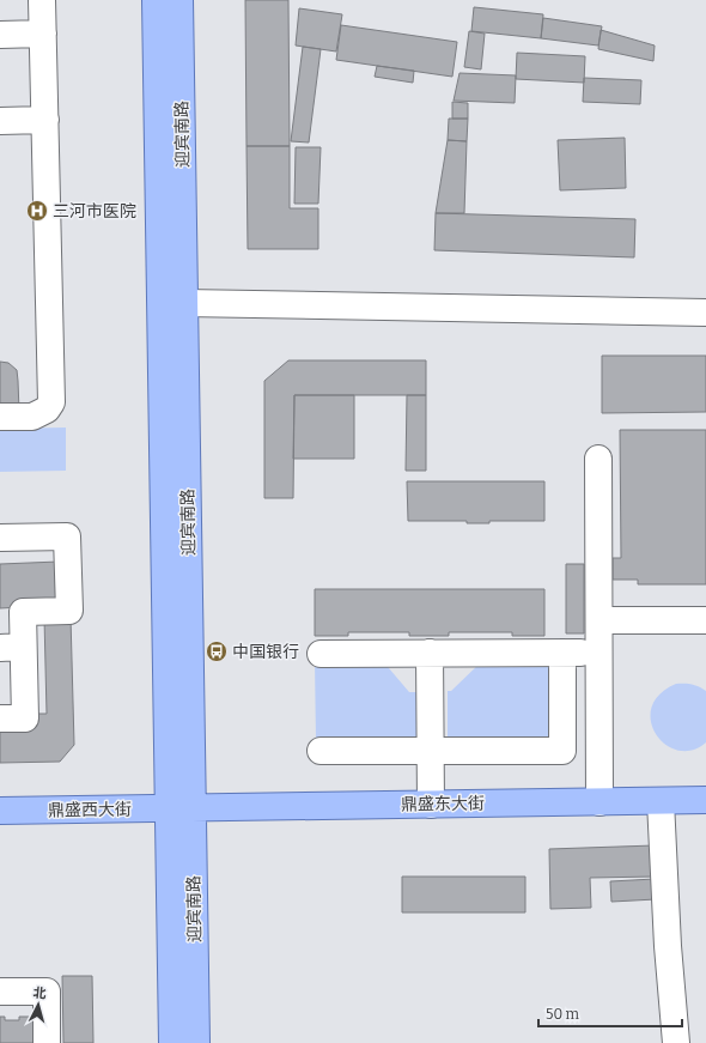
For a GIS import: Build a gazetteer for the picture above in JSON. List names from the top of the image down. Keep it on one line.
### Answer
{"streets":{"main road":["迎宾南路","鼎盛东大街","鼎盛西大街"]},"crossings":[["迎宾南路","鼎盛东大街"],["迎宾南路","鼎盛西大街"],["鼎盛东大街","鼎盛西大街"]],"places":{"hospital":["三河市医院"],"bus stop":["中国银行"]},"scale_bar":"50 m","north":"top"}
